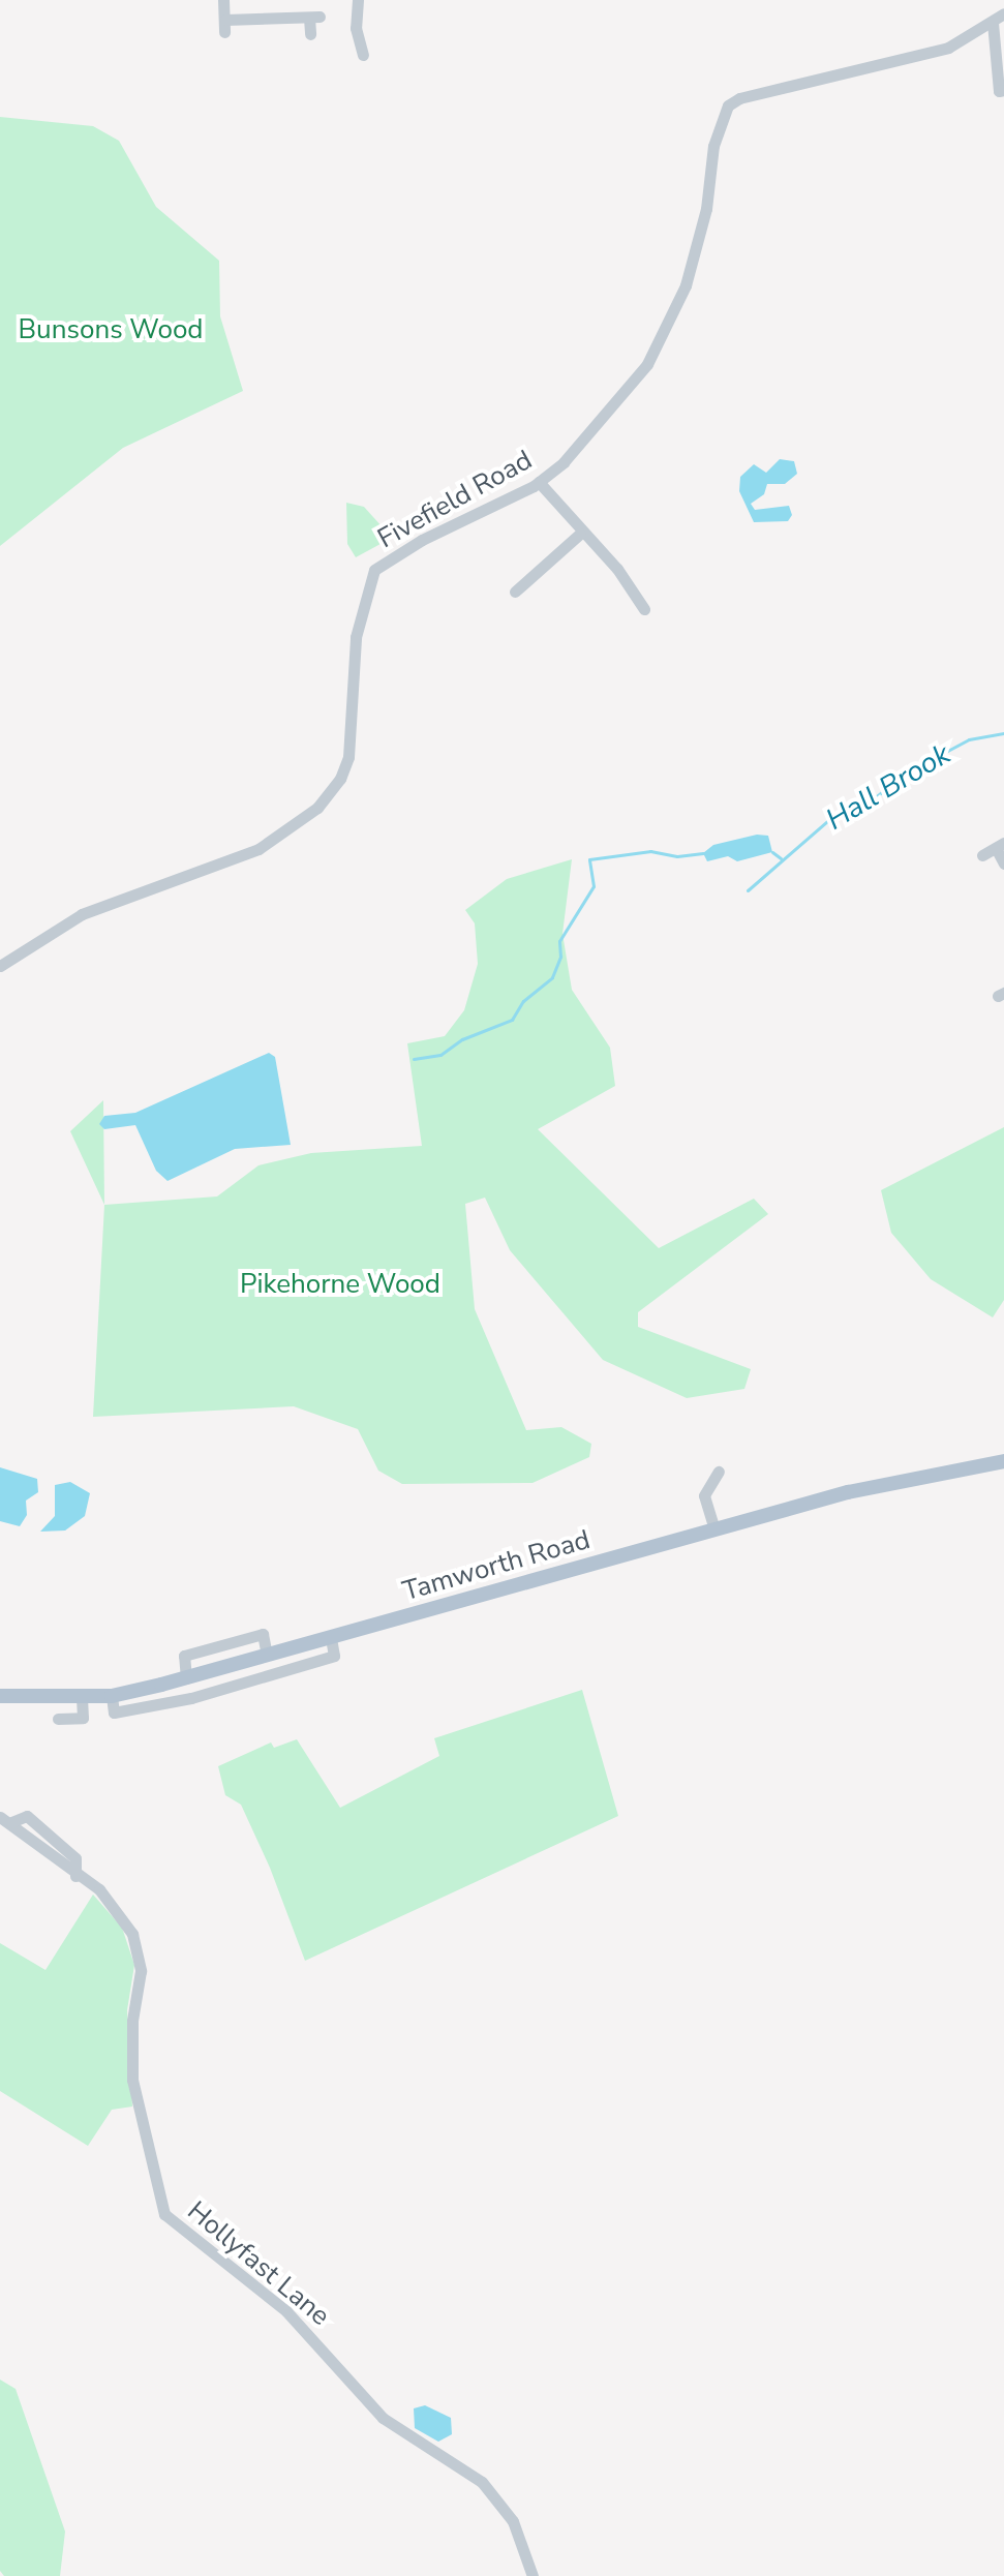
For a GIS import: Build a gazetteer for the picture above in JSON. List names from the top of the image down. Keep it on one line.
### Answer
{"streets":{"main road":["Tamworth Road"],"street":["Fivefield Road","Hollyfast Lane"]},"water":["Hall Brook"],"parks":["Bunsons Wood","Pikehorne Wood"]}
